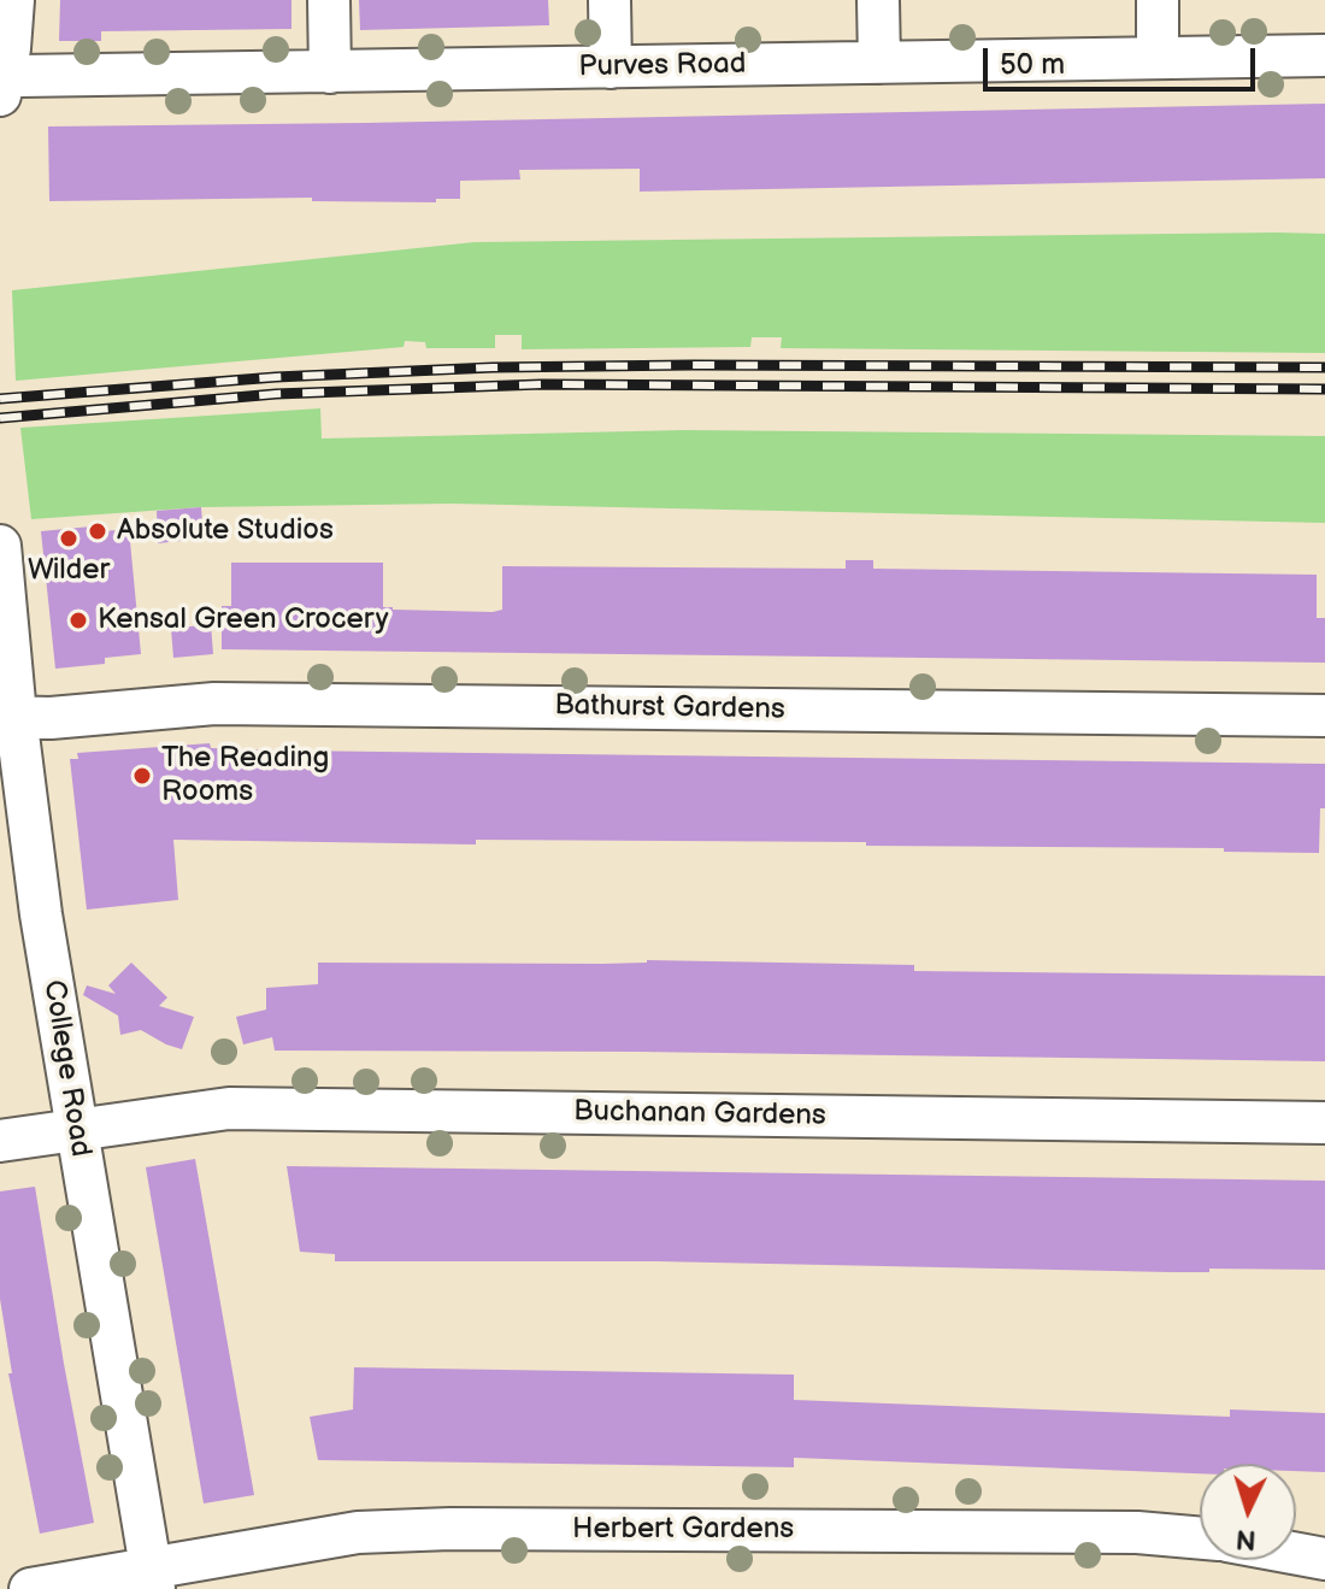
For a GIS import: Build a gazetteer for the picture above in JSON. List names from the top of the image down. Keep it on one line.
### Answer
{"streets":{"street":["Purves Road","Bathurst Gardens","College Road","Buchanan Gardens","Herbert Gardens"]},"crossings":[["Bathurst Gardens","College Road"],["College Road","Buchanan Gardens"],["College Road","Herbert Gardens"]],"places":["Absolute Studios","Wilder","Kensal Green Crocery","The Reading Rooms"],"scale_bar":"50 m","north":"bottom"}
